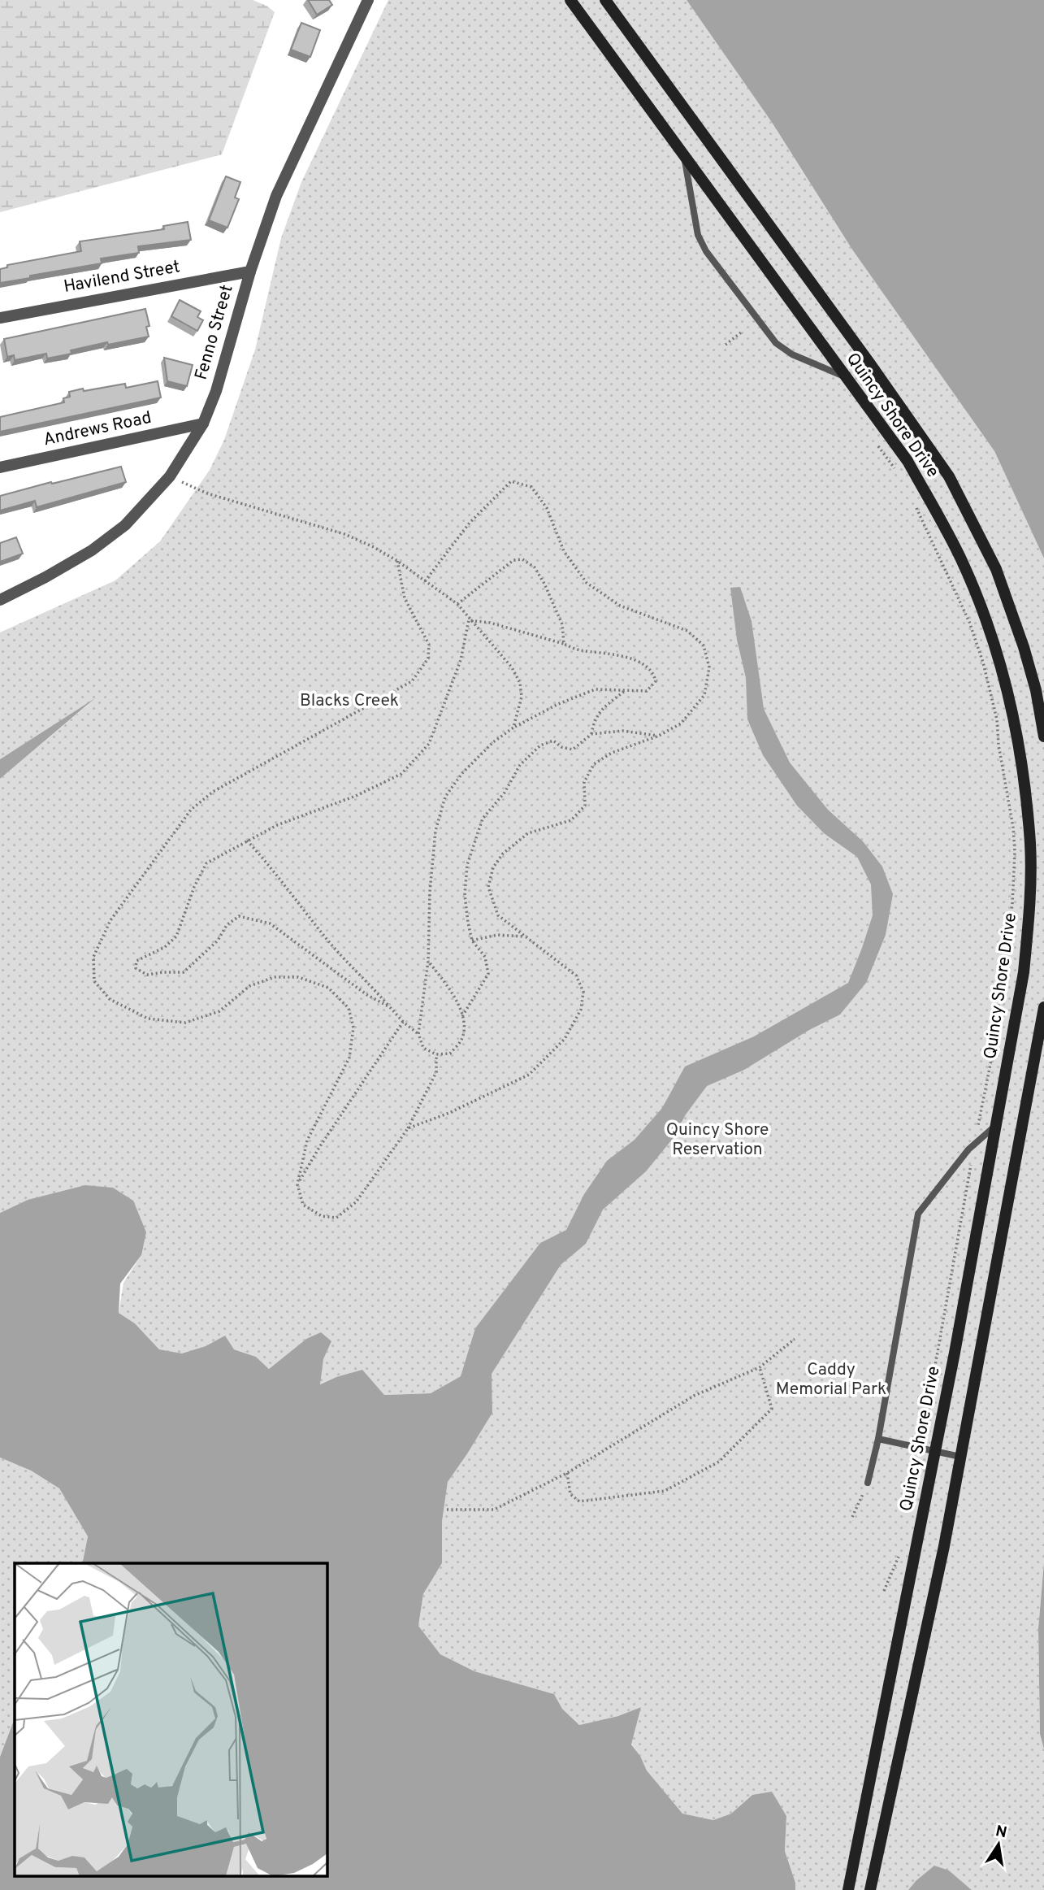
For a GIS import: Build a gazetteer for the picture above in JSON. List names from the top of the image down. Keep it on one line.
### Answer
{"streets":{"main road":["Quincy Shore Drive"],"street":["Havilend Street","Fenno Street","Andrews Road"]},"crossings":[["Havilend Street","Fenno Street"],["Fenno Street","Andrews Road"]],"parks":["Blacks Creek","Quincy Shore Reservation","Caddy Memorial Park"],"north":"top"}
